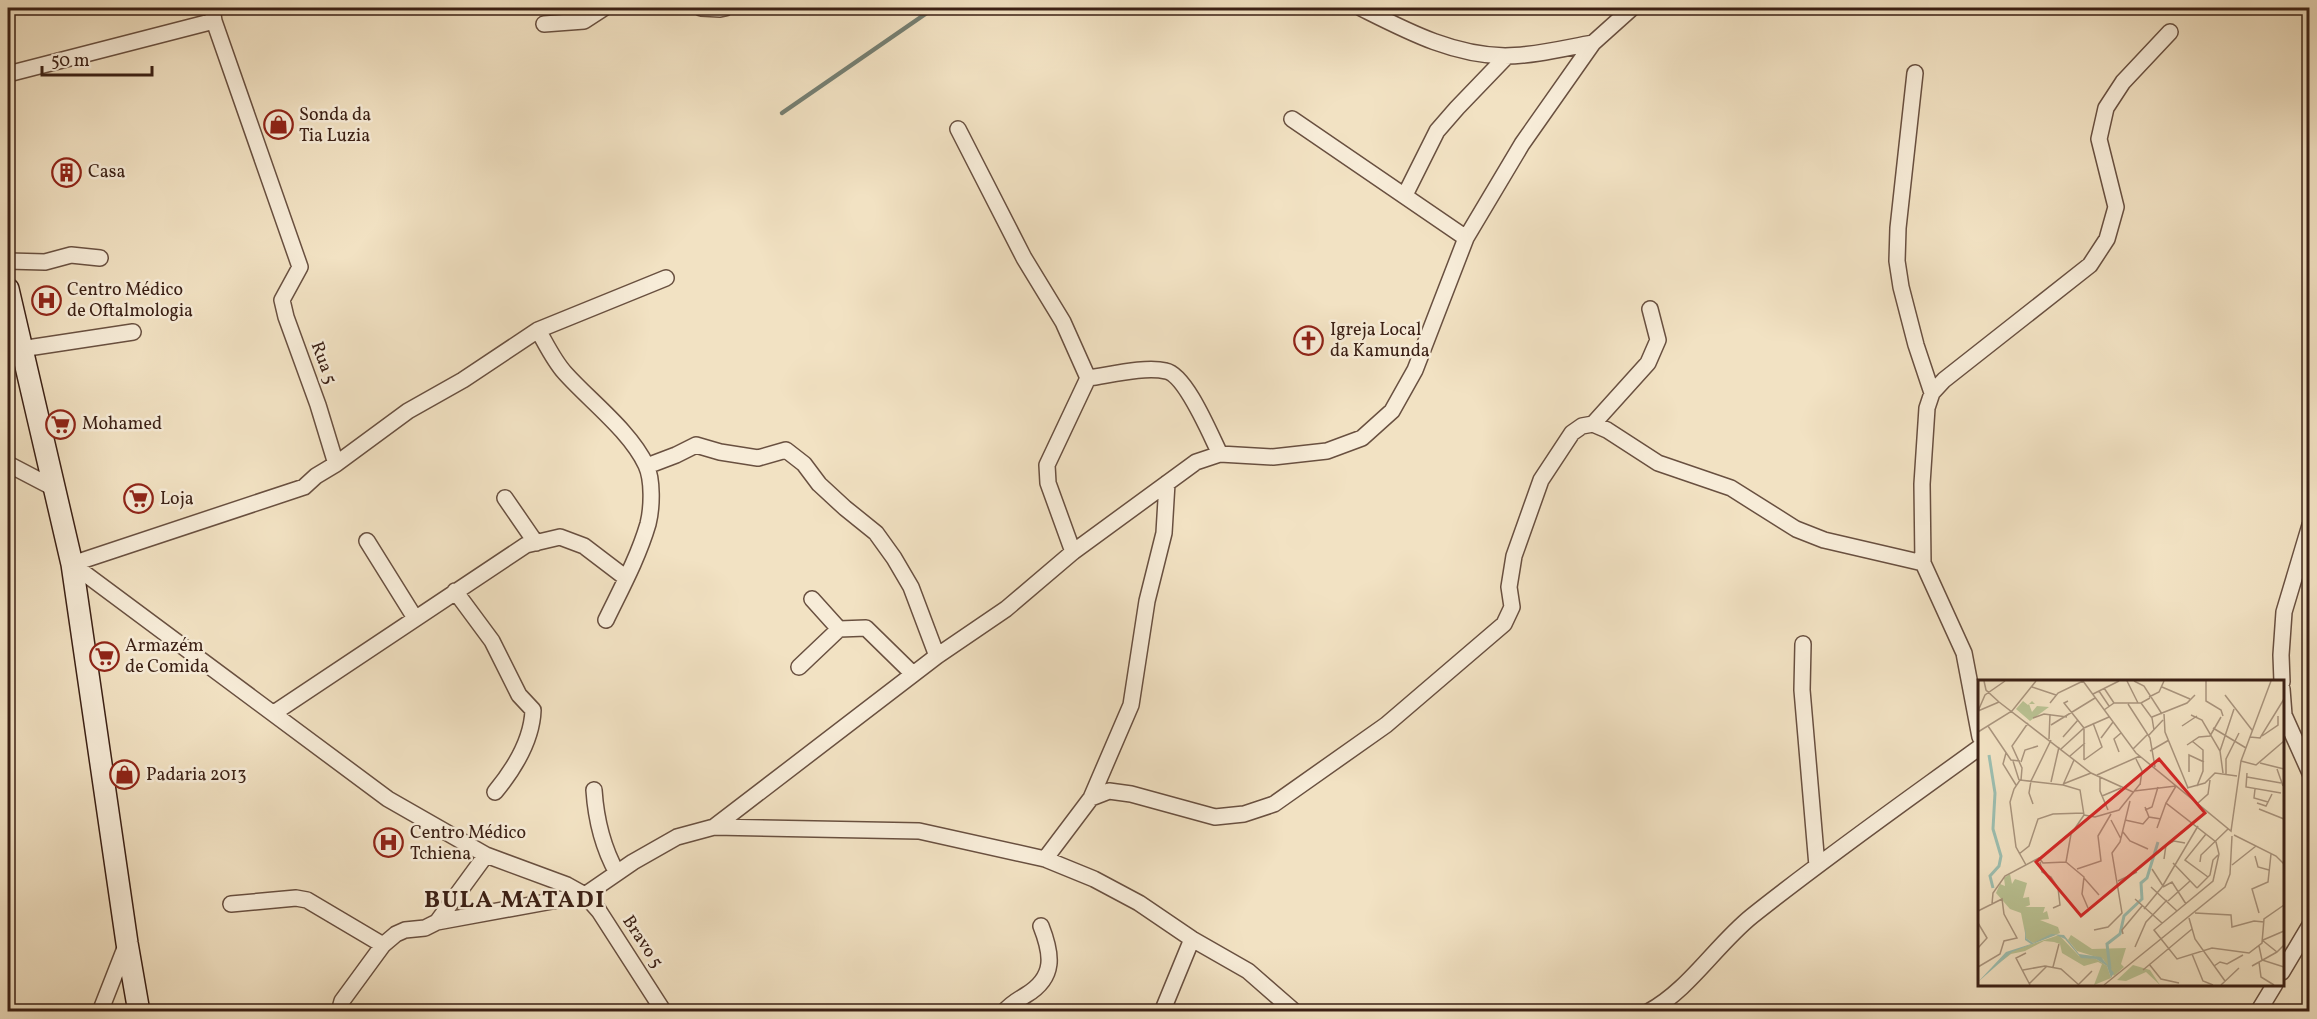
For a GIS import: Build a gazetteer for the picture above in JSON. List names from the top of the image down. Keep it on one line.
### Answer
{"streets":{"street":["Rua 5","Bravo 5"]},"districts":["BULA MATADI"],"places":{"shop":["Sonda da Tia Luzia","Padaria 2013"],"building":["Casa"],"hospital":["Centro Médico de Oftalmologia","Centro Médico Tchiena"],"church":["Igreja Local da Kamunda"],"supermarket":["Mohamed","Loja","Armazém de Comida"]},"scale_bar":"50 m"}
